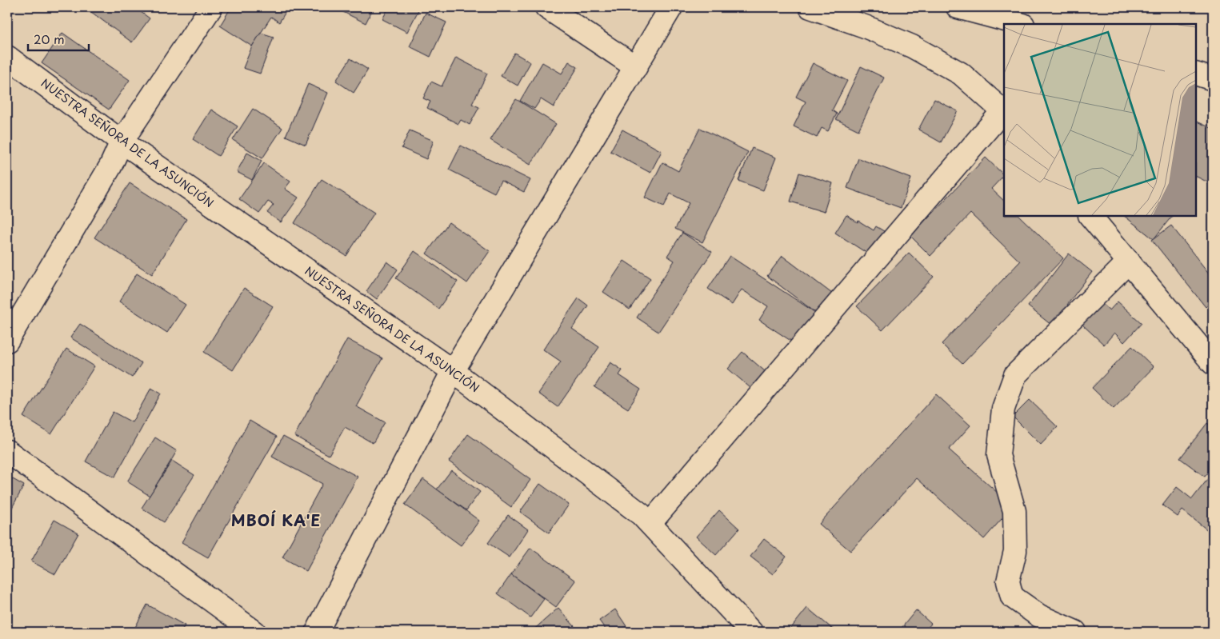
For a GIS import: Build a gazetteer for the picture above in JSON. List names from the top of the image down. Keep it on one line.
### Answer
{"streets":{"street":["NUESTRA SEÑORA DE LA ASUNCIÓN"]},"districts":["MBOÍ KA'E"],"scale_bar":"20 m"}
